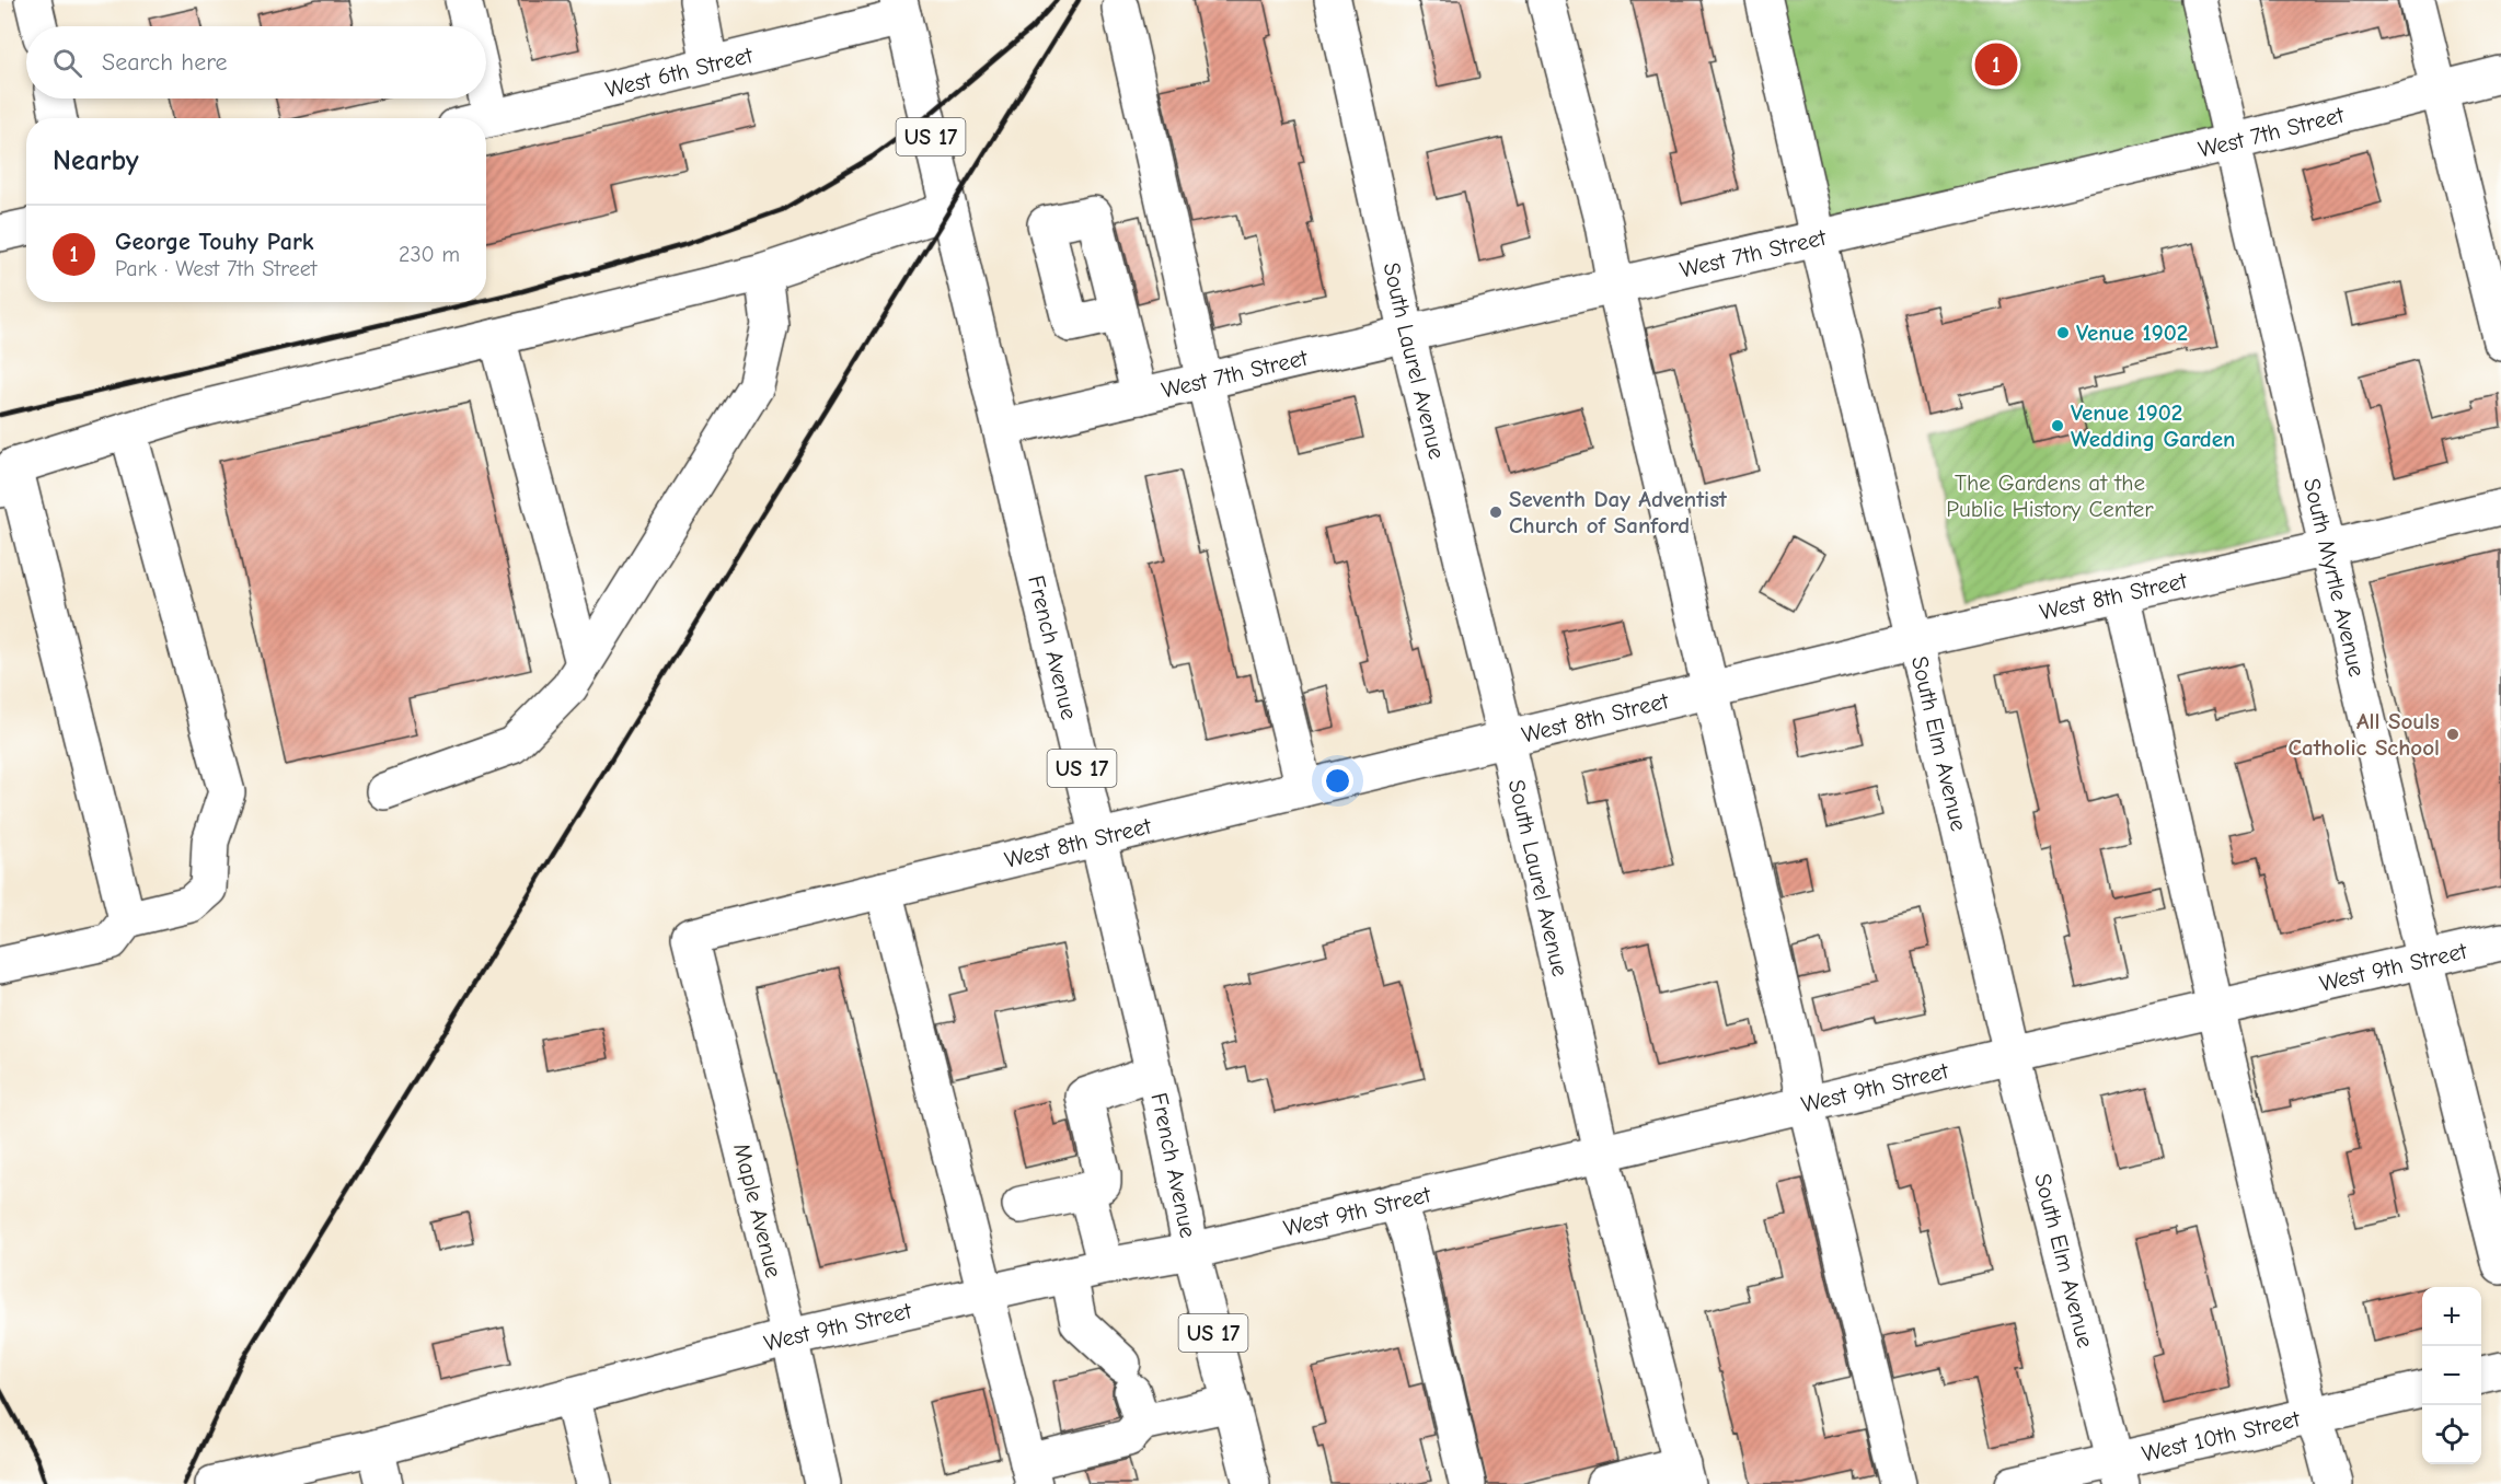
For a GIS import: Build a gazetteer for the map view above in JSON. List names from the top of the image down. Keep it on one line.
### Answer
{"streets":{"street":["West 6th Street","West 7th Street","US 17","South Laurel Avenue","South Myrtle Avenue","West 8th Street","French Avenue","South Elm Avenue","West 9th Street","Maple Avenue","West 10th Street"]},"crossings":[["West 6th Street","French Avenue"],["West 7th Street","South Laurel Avenue"],["West 7th Street","South Myrtle Avenue"],["West 7th Street","French Avenue"],["West 7th Street","South Elm Avenue"],["South Laurel Avenue","West 8th Street"],["South Laurel Avenue","West 9th Street"],["South Myrtle Avenue","West 8th Street"],["South Myrtle Avenue","West 9th Street"],["West 8th Street","French Avenue"],["West 8th Street","South Elm Avenue"],["West 8th Street","Maple Avenue"],["French Avenue","West 9th Street"],["South Elm Avenue","West 9th Street"],["South Elm Avenue","West 10th Street"],["West 9th Street","Maple Avenue"]],"parks":["The Gardens at the Public History Center"],"places":["Venue 1902","Venue 1902 Wedding Garden","Seventh Day Adventist Church of Sanford","All Souls Catholic School"],"page":{"search":"Search here","pins":"1","heading":"Nearby","list":[{"mark":"1","name":"George Touhy Park","note":"Park · West 7th Street","value":"230 m"}],"map_buttons":["+","−"]}}
